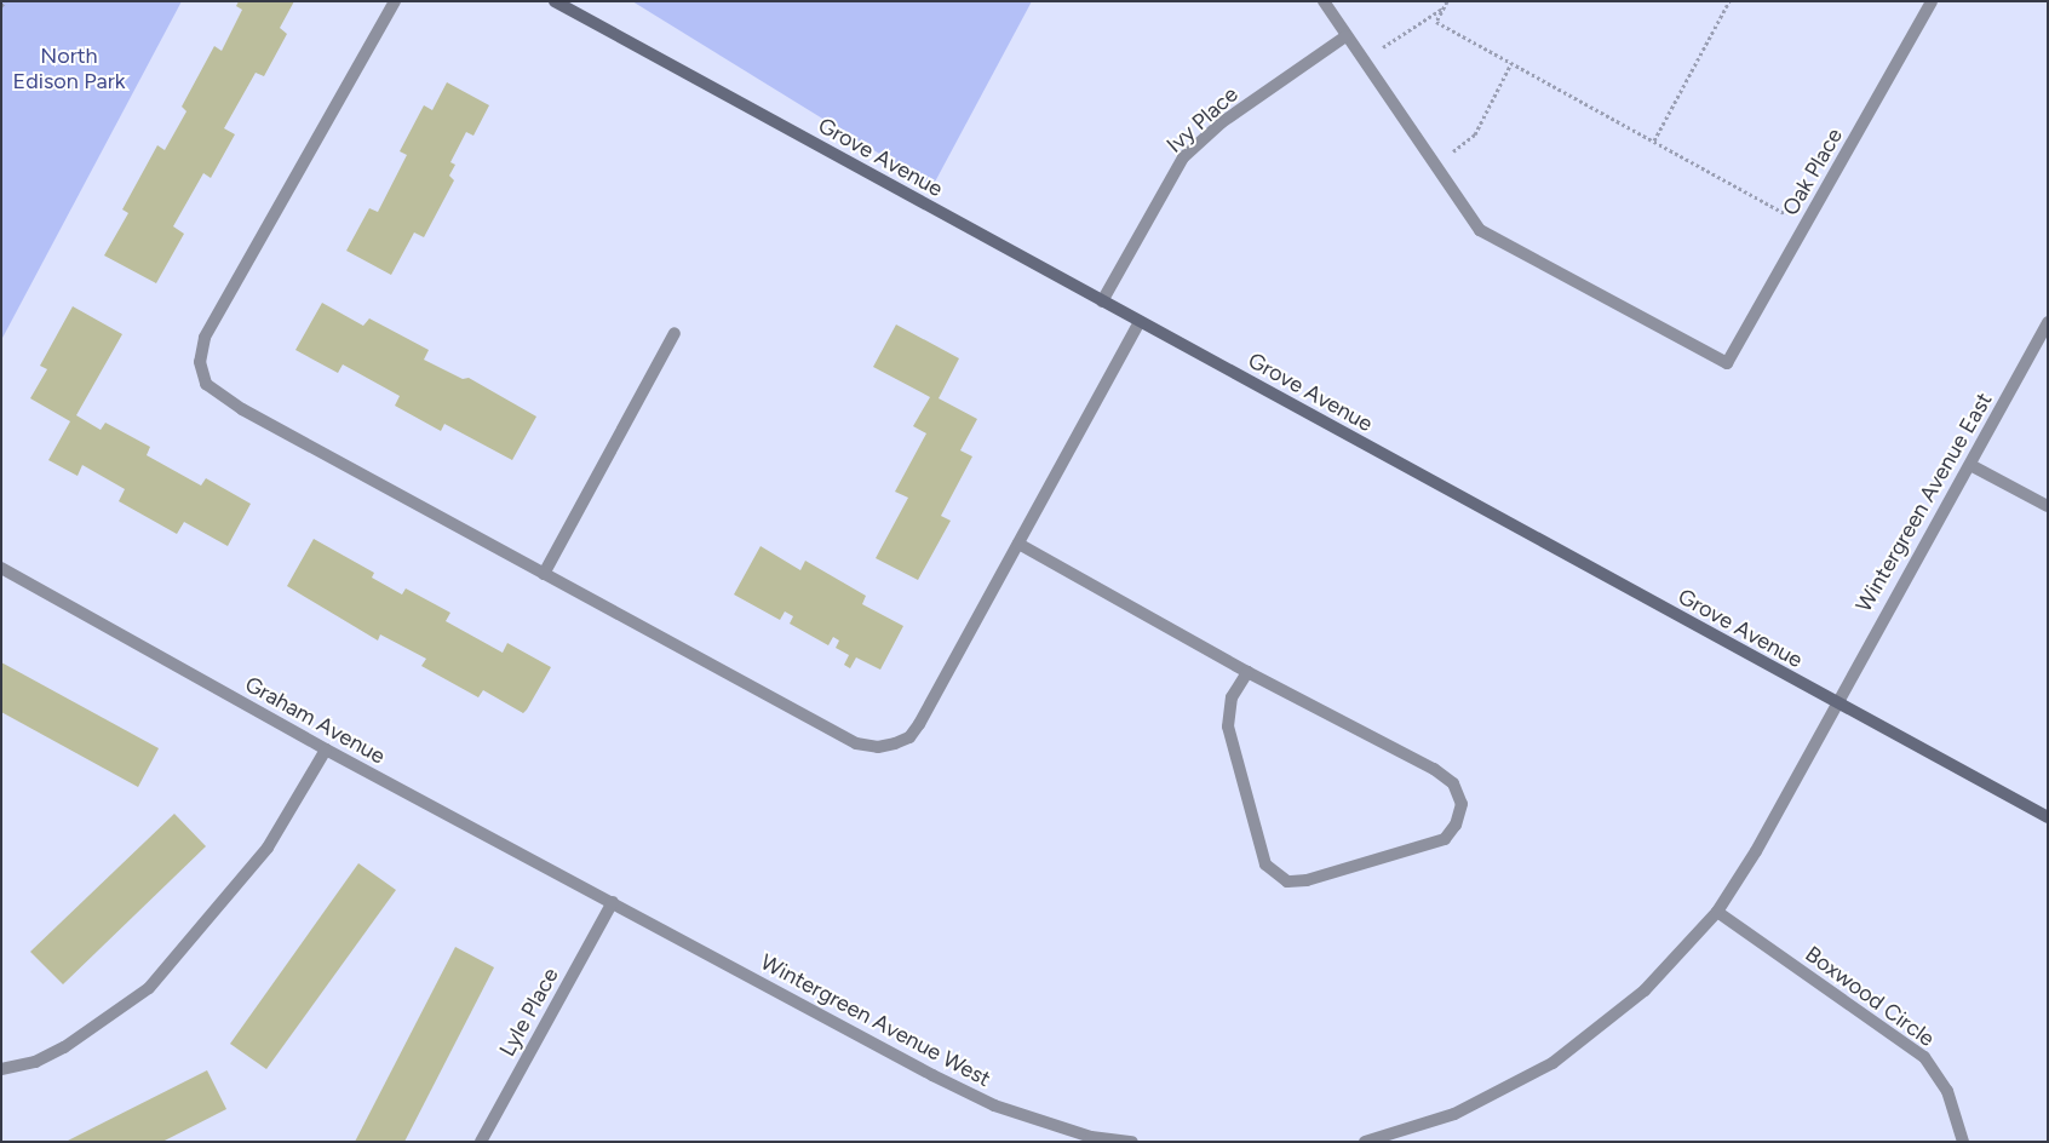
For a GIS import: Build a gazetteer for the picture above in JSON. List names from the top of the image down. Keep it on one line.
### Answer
{"streets":{"street":["Ivy Place","Grove Avenue","Oak Place","Wintergreen Avenue East","Graham Avenue","Boxwood Circle","Lyle Place","Wintergreen Avenue West"]},"crossings":[["Ivy Place","Grove Avenue"],["Grove Avenue","Wintergreen Avenue East"],["Graham Avenue","Lyle Place"],["Graham Avenue","Wintergreen Avenue West"],["Lyle Place","Wintergreen Avenue West"]],"parks":["North Edison Park"]}
